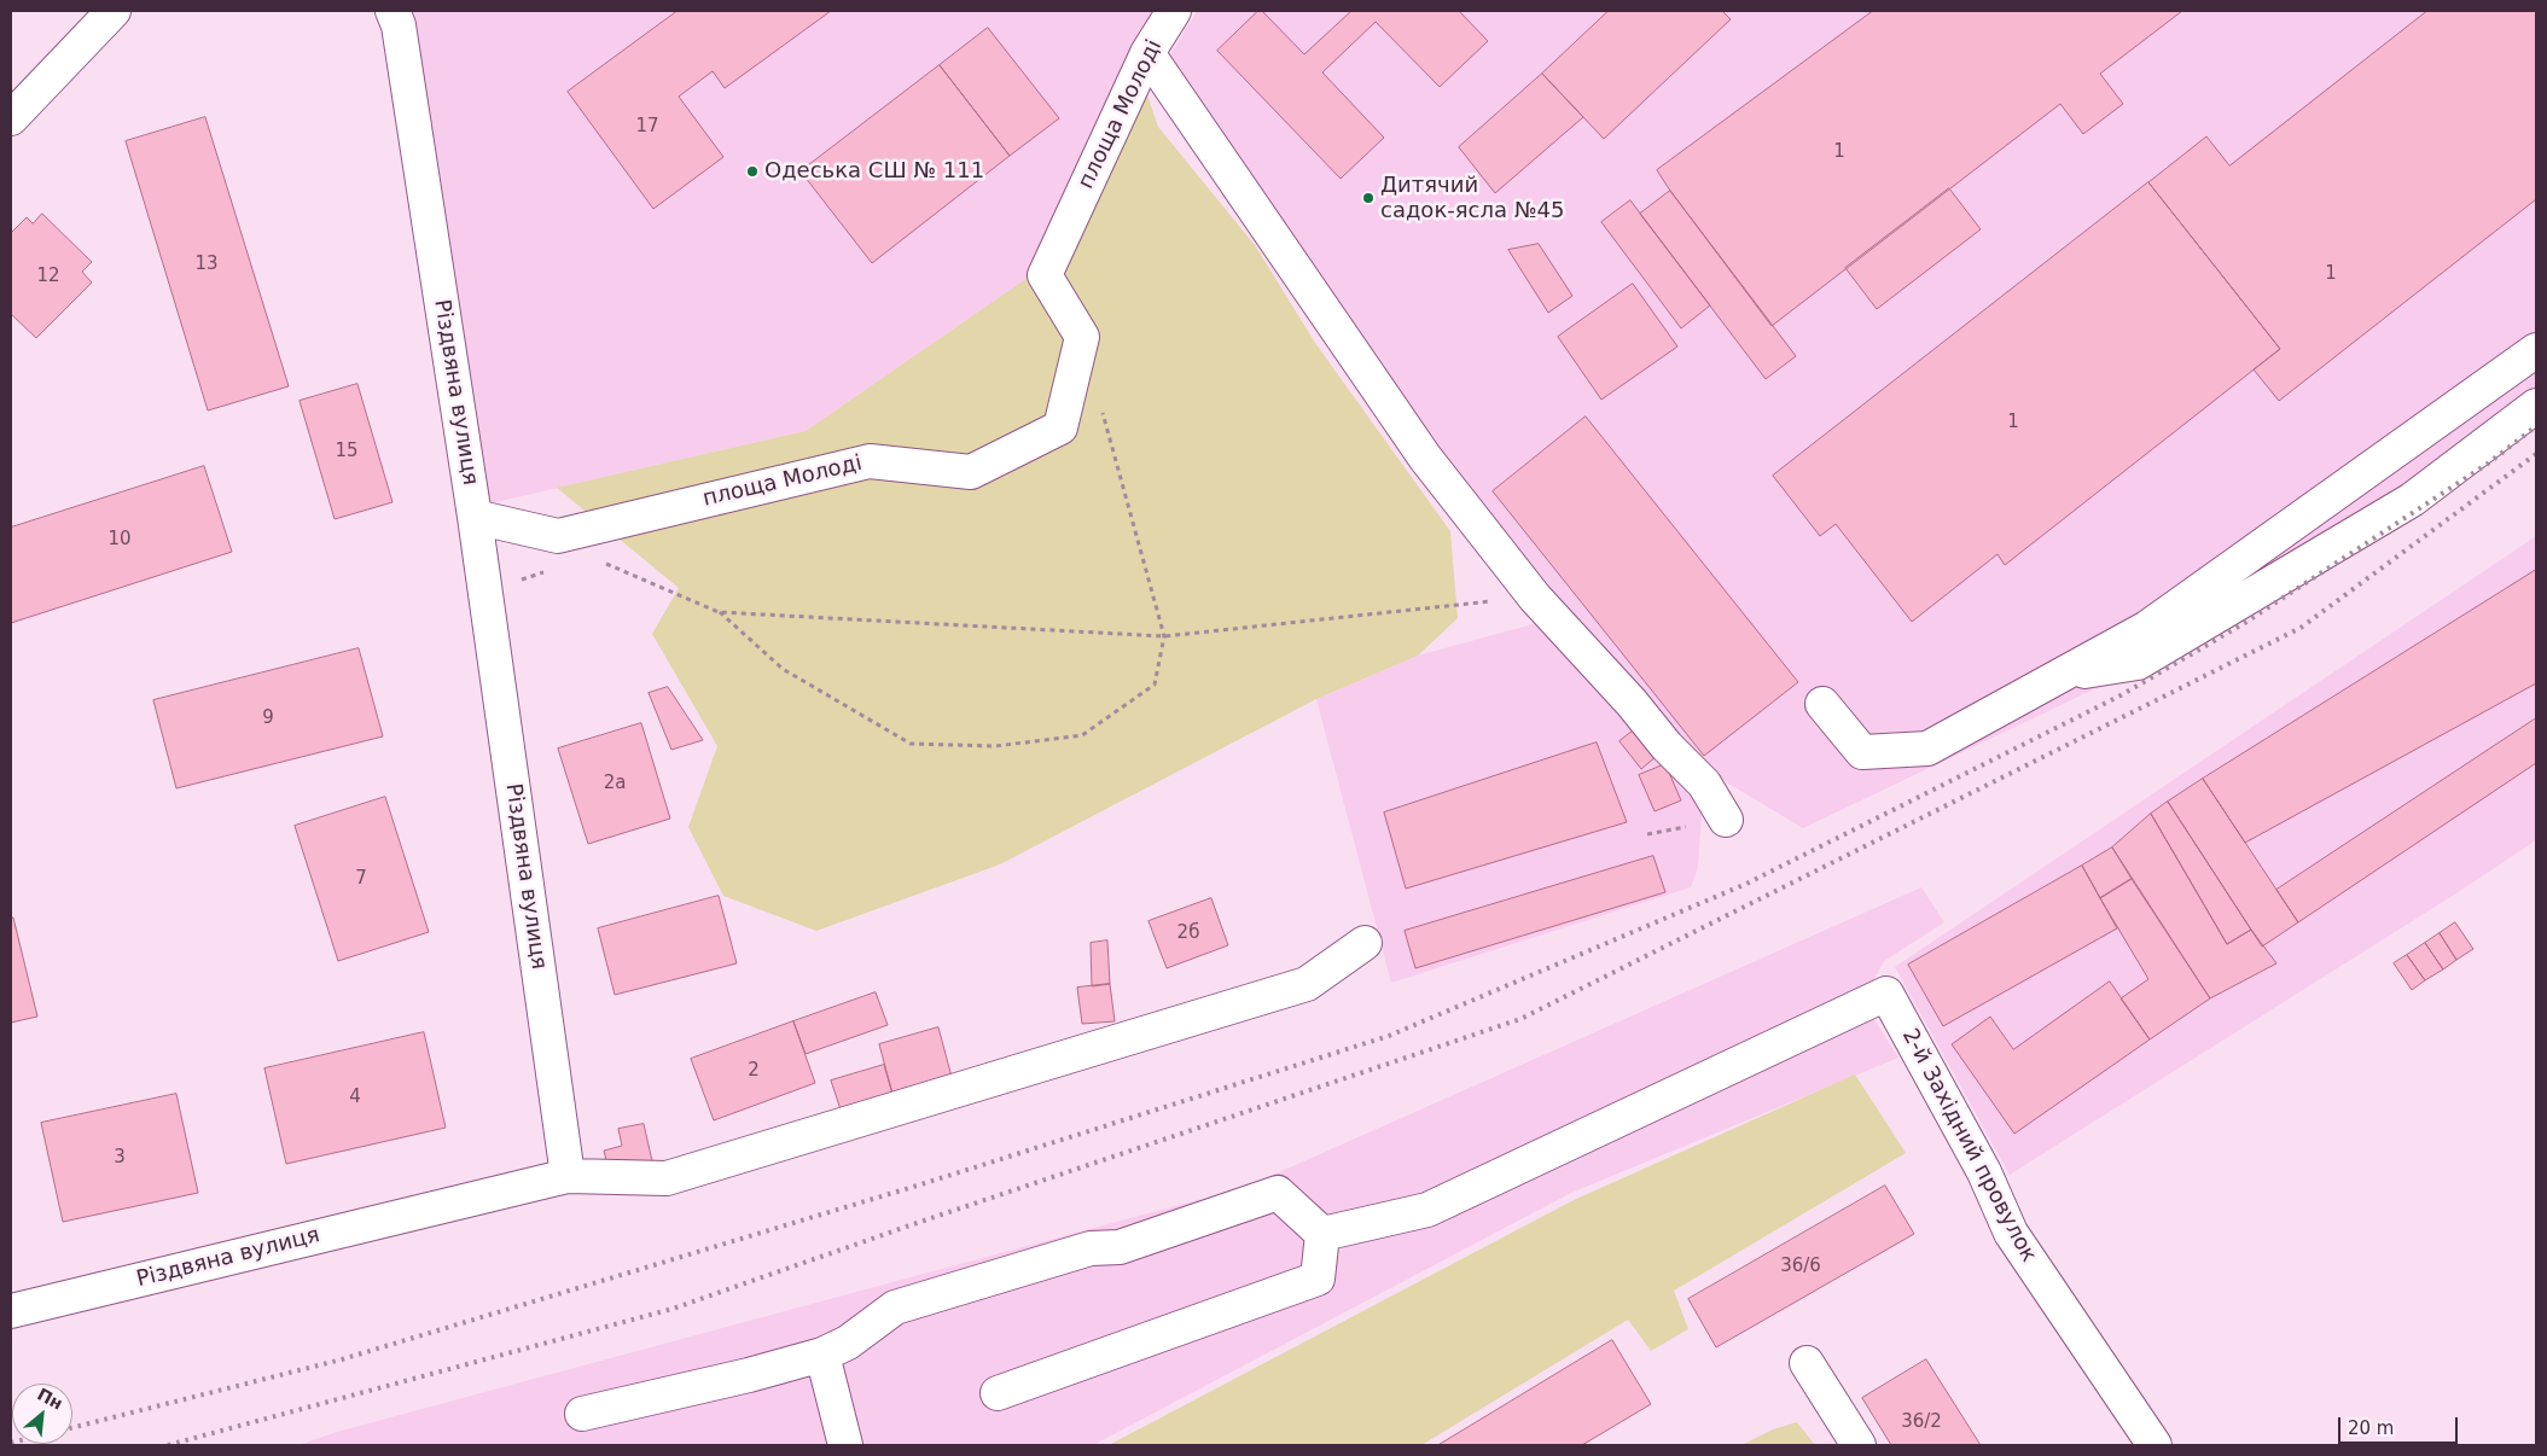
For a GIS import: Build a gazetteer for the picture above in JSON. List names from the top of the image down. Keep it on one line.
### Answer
{"streets":{"street":["площа Молоді","Різдвяна вулиця","2-й Західний провулок"]},"crossings":[["площа Молоді","Різдвяна вулиця"]],"places":["Одеська СШ № 111","Дитячий садок-ясла №45"],"house_numbers":["17","1","13","1","12","1","15","10","9","2а","7","2б","2","4","3","36/6","36/2"],"scale_bar":"20 m","north":"top right"}
